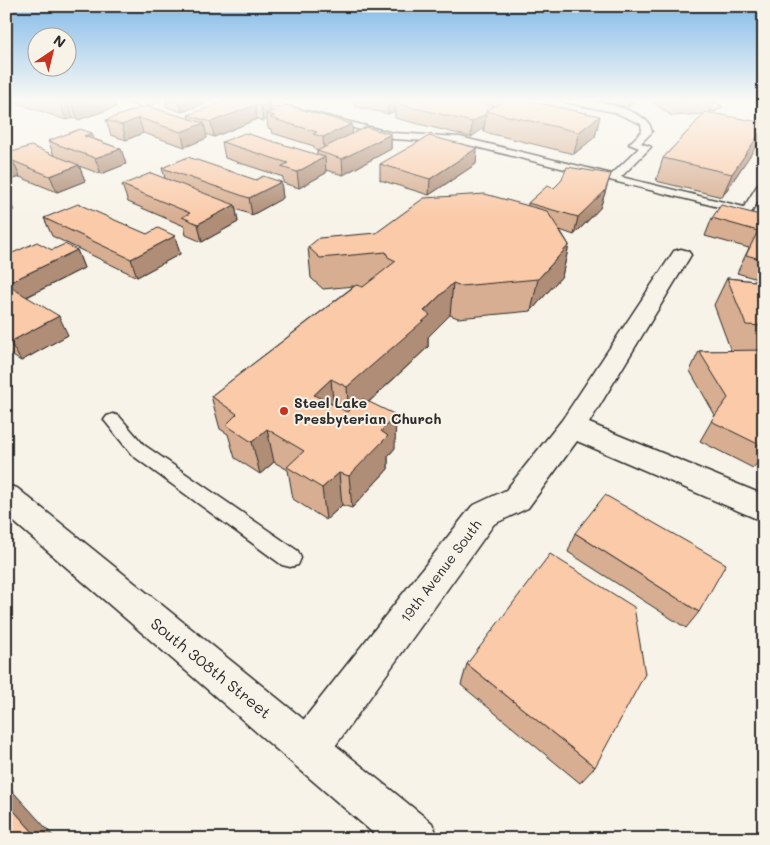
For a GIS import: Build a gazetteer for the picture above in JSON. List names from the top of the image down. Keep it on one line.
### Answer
{"streets":{"street":["19th Avenue South","South 308th Street"]},"crossings":[["19th Avenue South","South 308th Street"]],"places":["Steel Lake Presbyterian Church"],"north":"top right"}
